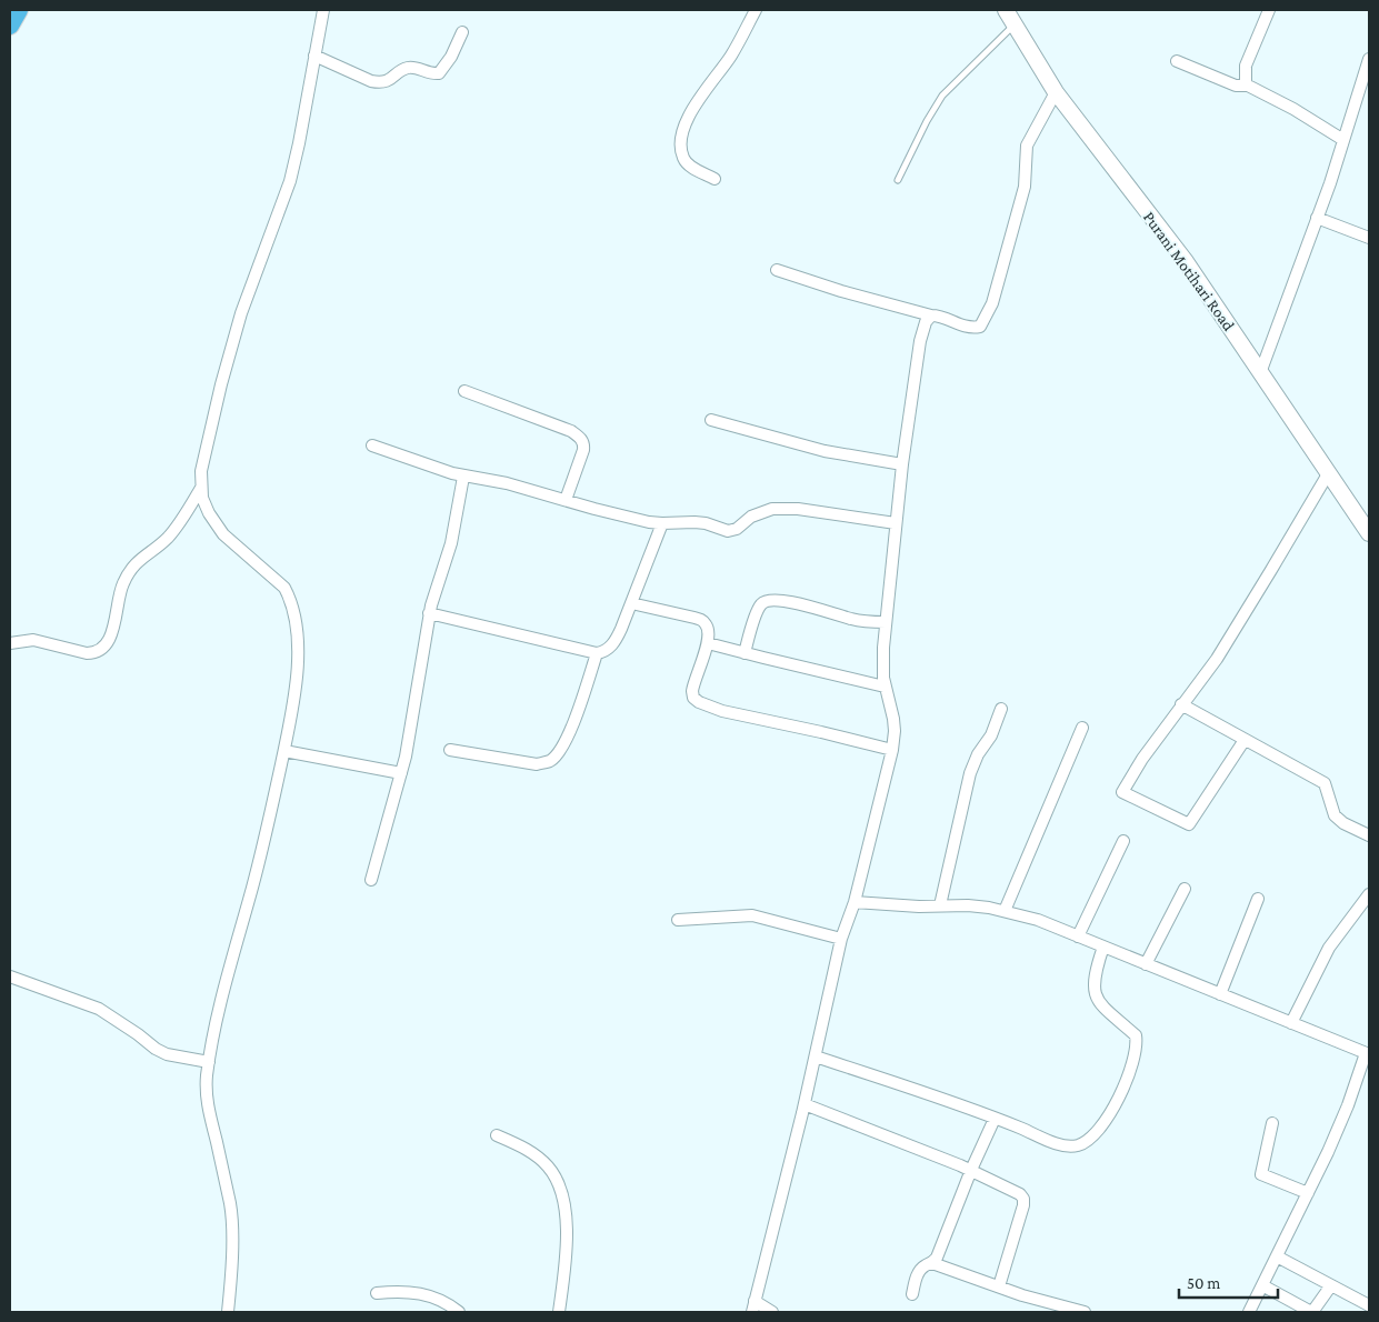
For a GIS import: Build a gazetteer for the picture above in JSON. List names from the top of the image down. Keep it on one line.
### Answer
{"streets":{"main road":["Purani Motihari Road"]},"scale_bar":"50 m"}
